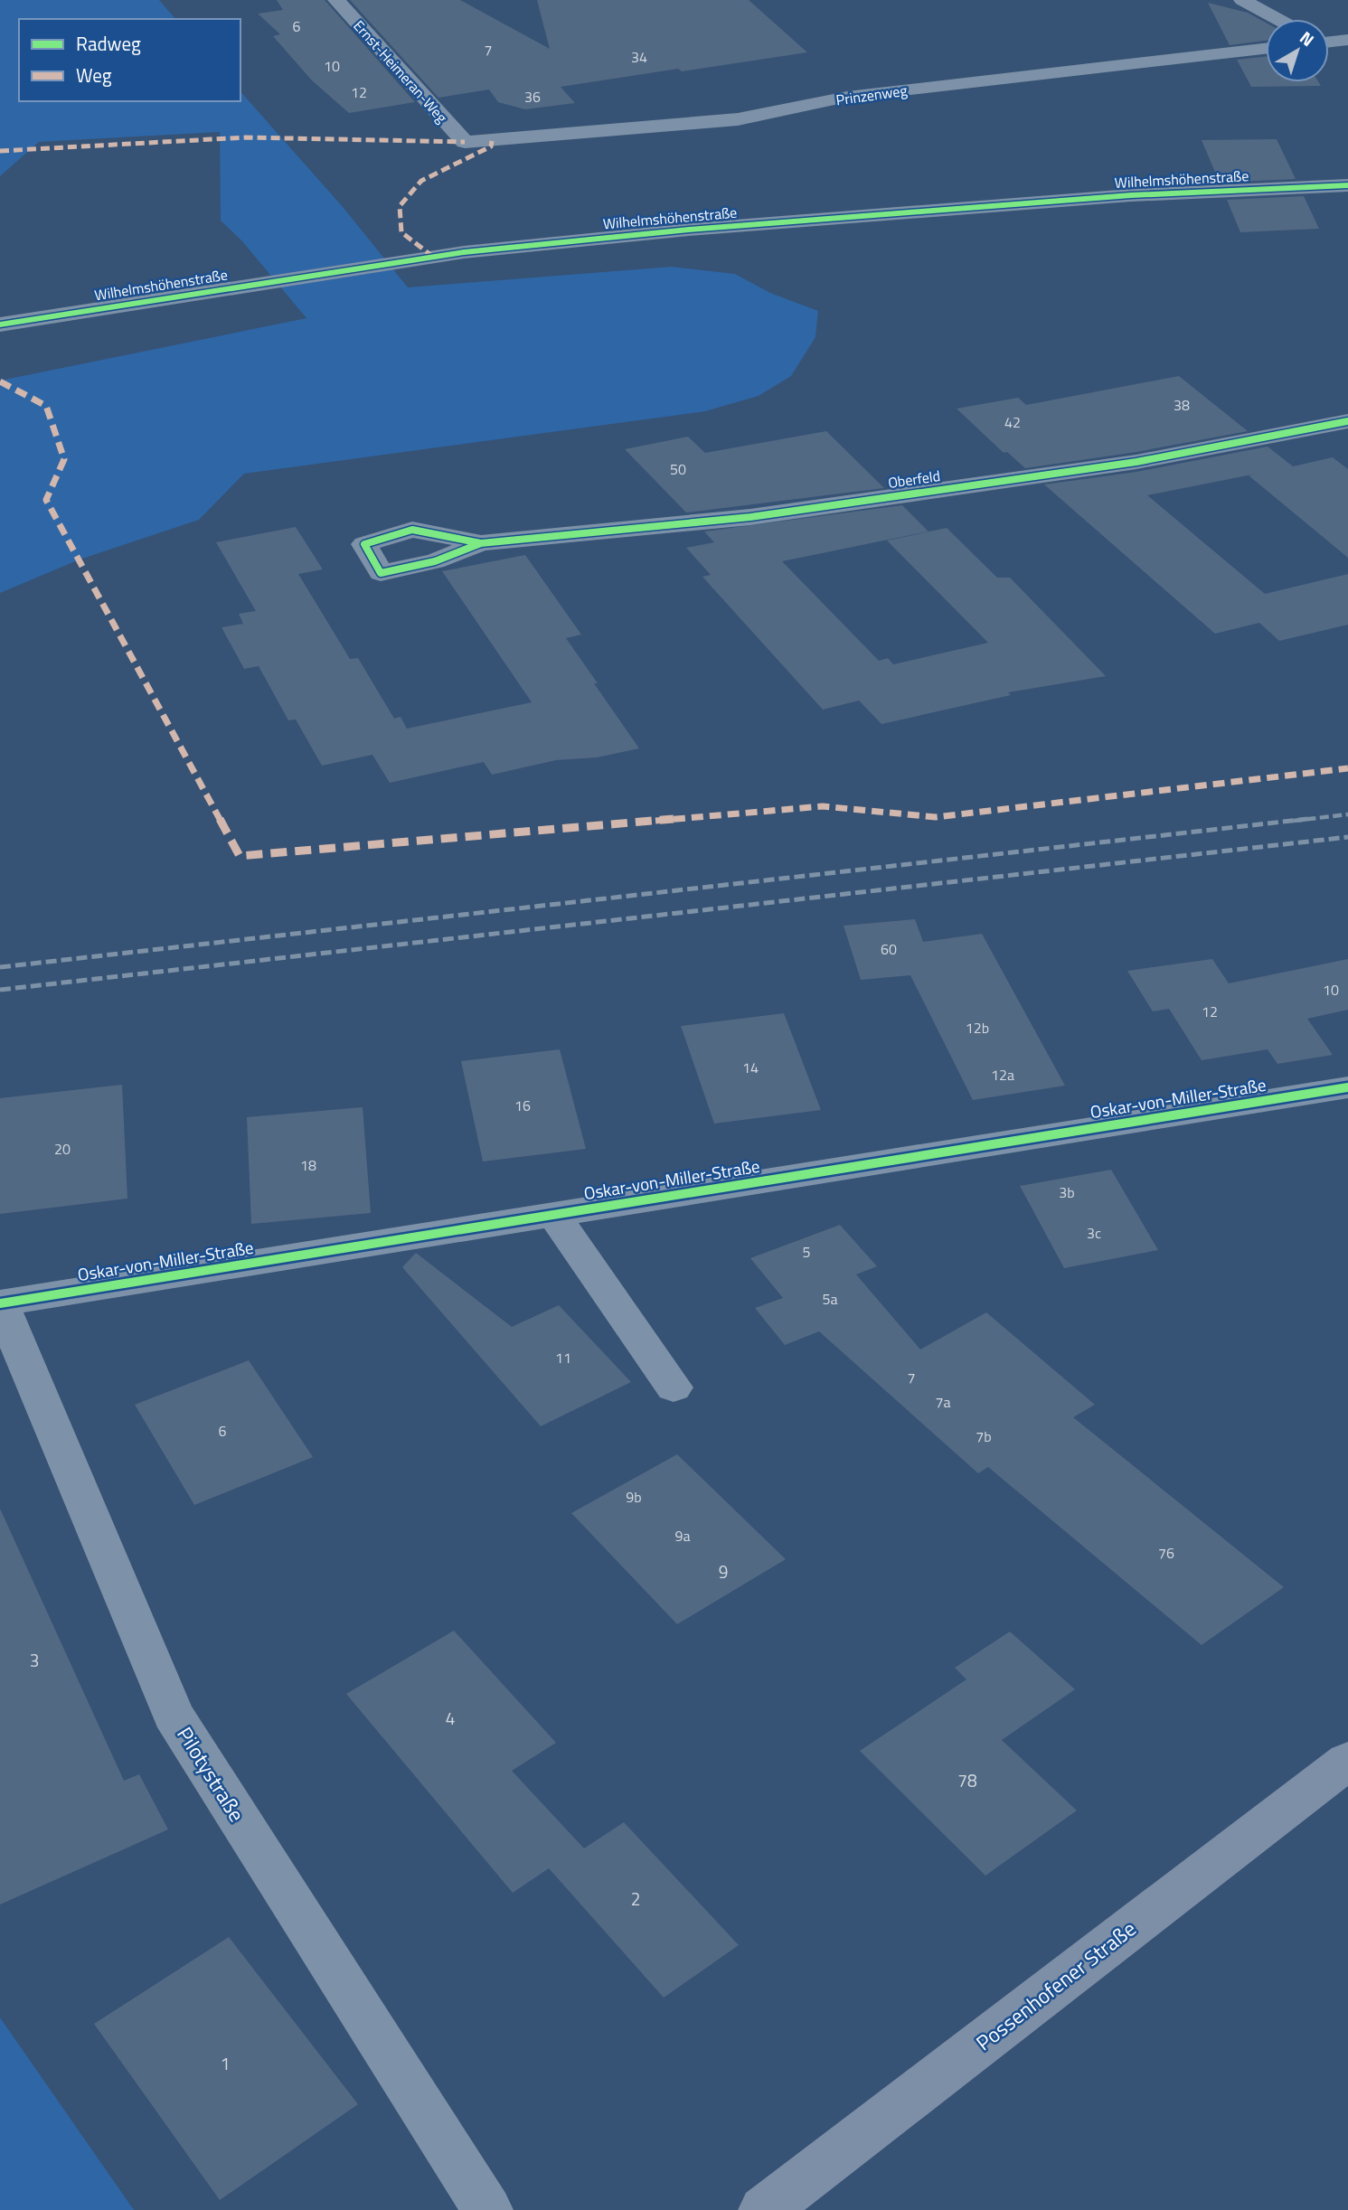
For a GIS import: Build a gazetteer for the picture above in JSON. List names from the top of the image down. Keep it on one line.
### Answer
{"streets":{"main road":["Possenhofener Straße"],"street":["Ernst-Heimeran-Weg","Prinzenweg","Wilhelmshöhenstraße","Oberfeld","Oskar-von-Miller-Straße","Pilotystraße"]},"crossings":[["Ernst-Heimeran-Weg","Prinzenweg"],["Oskar-von-Miller-Straße","Pilotystraße"]],"house_numbers":["6","7","34","10","12","36","38","42","50","60","10","12","12b","14","12a","16","20","18","3b","3c","5","5a","11","7","7a","6","7b","9b","9a","76","9","3","4","78","2","1"],"legend":["Radweg","Weg"],"north":"top right"}
